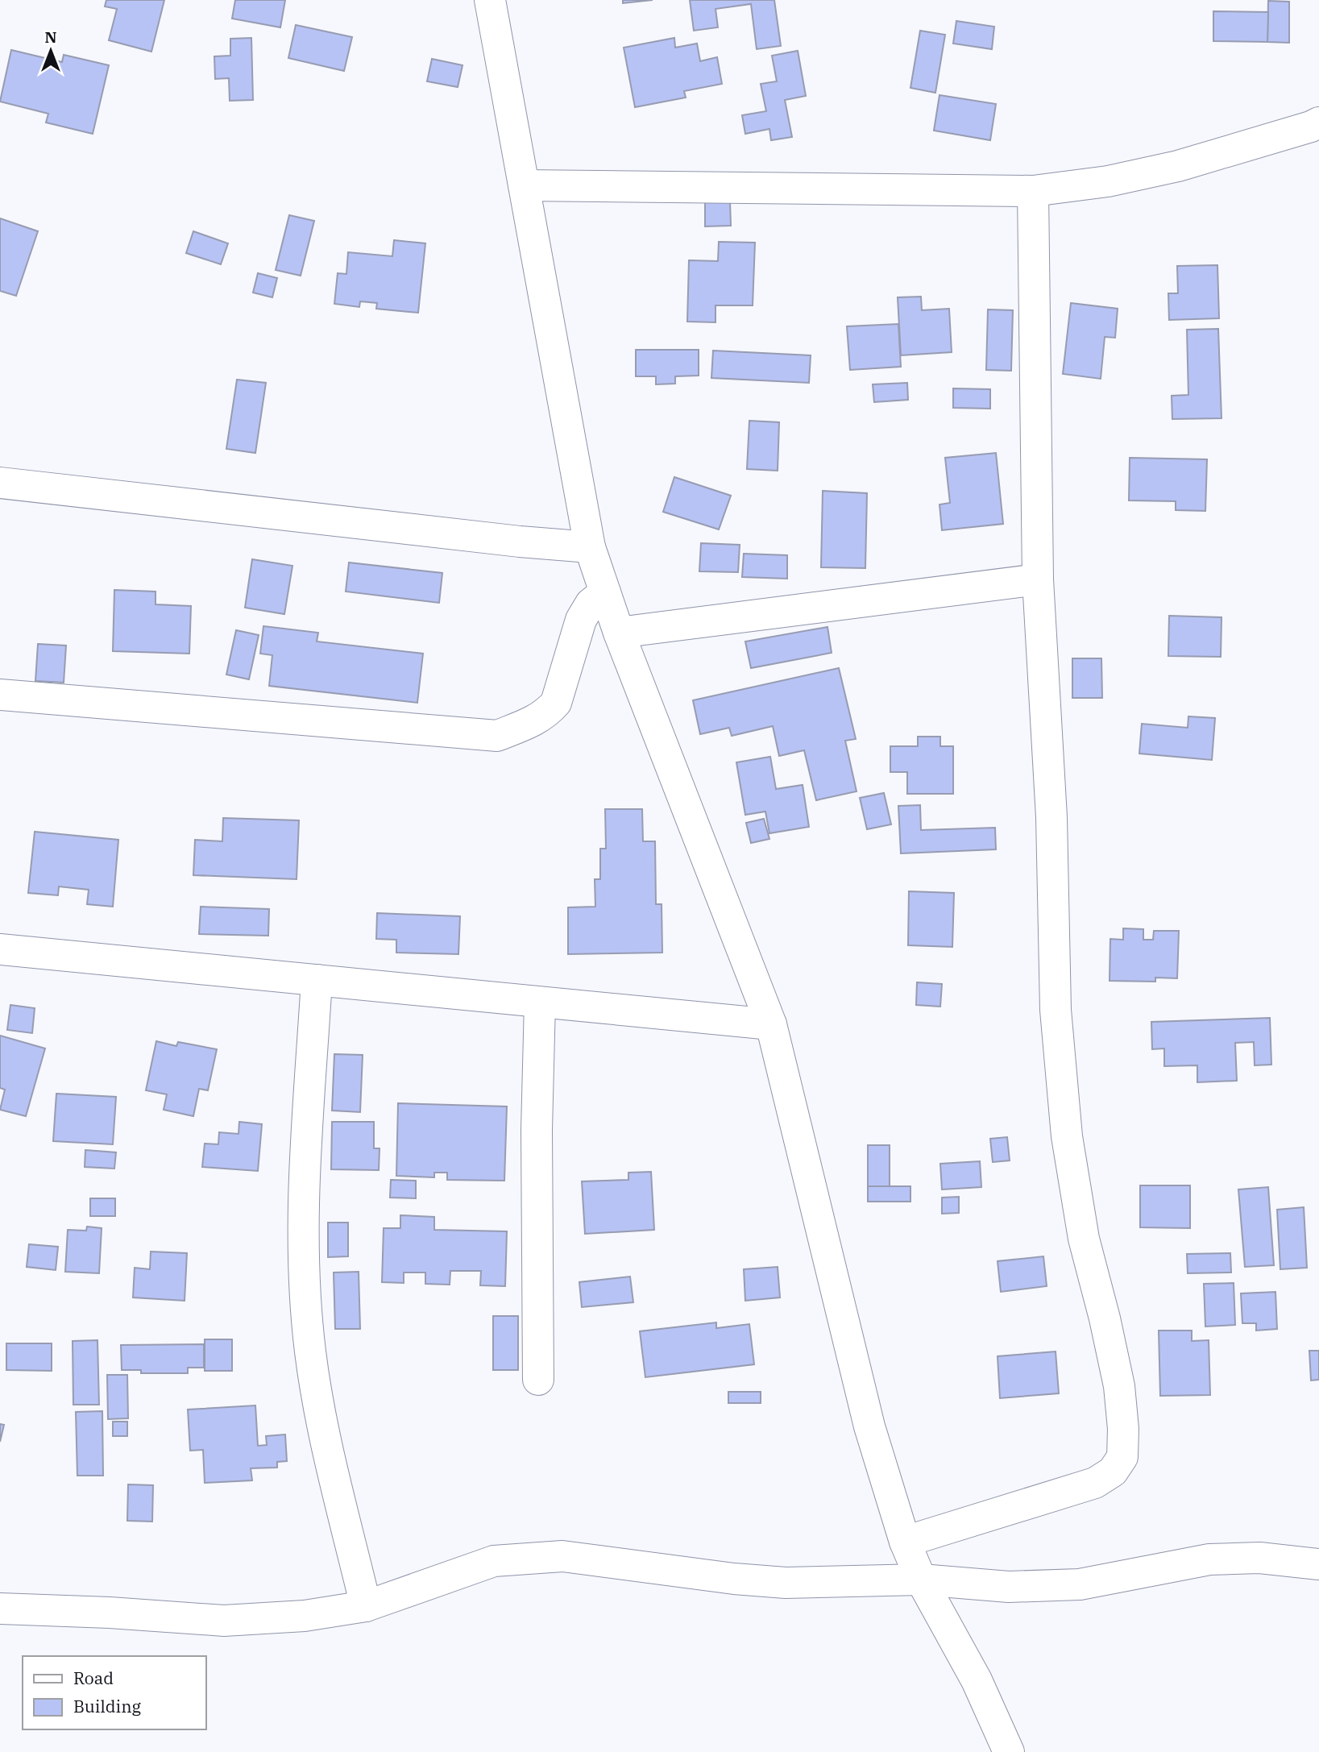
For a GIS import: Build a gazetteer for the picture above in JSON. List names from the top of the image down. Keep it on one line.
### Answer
{"legend":["Road","Building"],"north":"top"}
